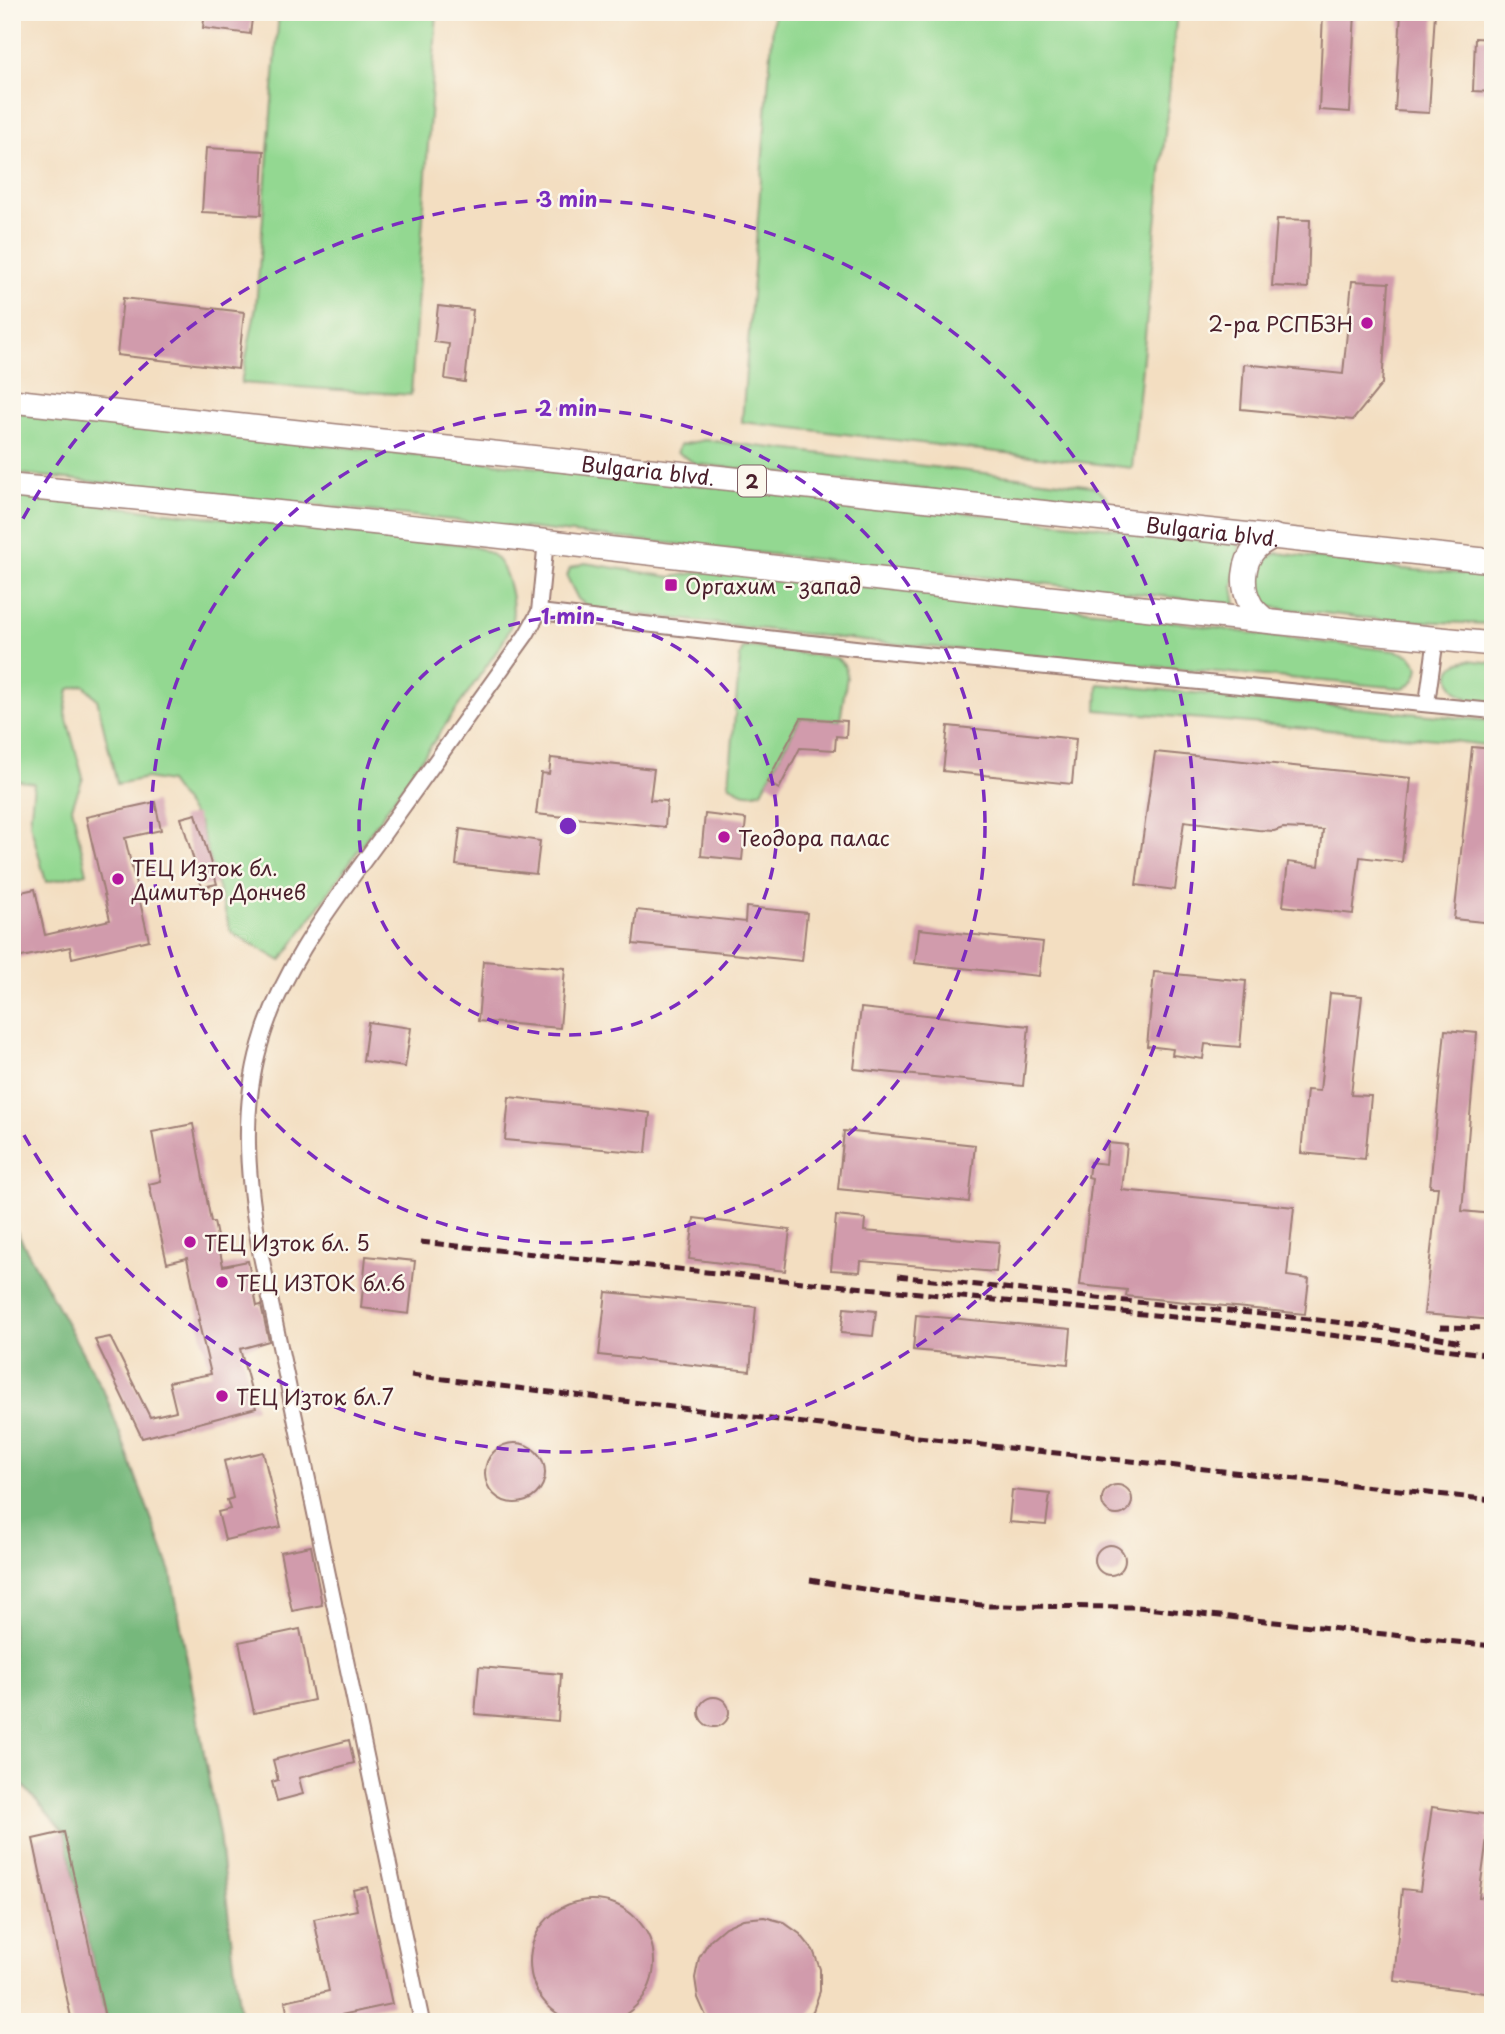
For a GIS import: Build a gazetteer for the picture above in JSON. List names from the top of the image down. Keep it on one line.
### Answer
{"streets":{"highway":["Bulgaria blvd.","2"]},"places":{"other":["2-ра РСПБЗН","Теодора палас","ТЕЦ Изток бл. Димитър Дончев","ТЕЦ Изток бл. 5","ТЕЦ ИЗТОК бл.6","ТЕЦ Изток бл.7"],"transit":["Оргахим - запад"]},"rings":["3 min","2 min","1 min"]}
